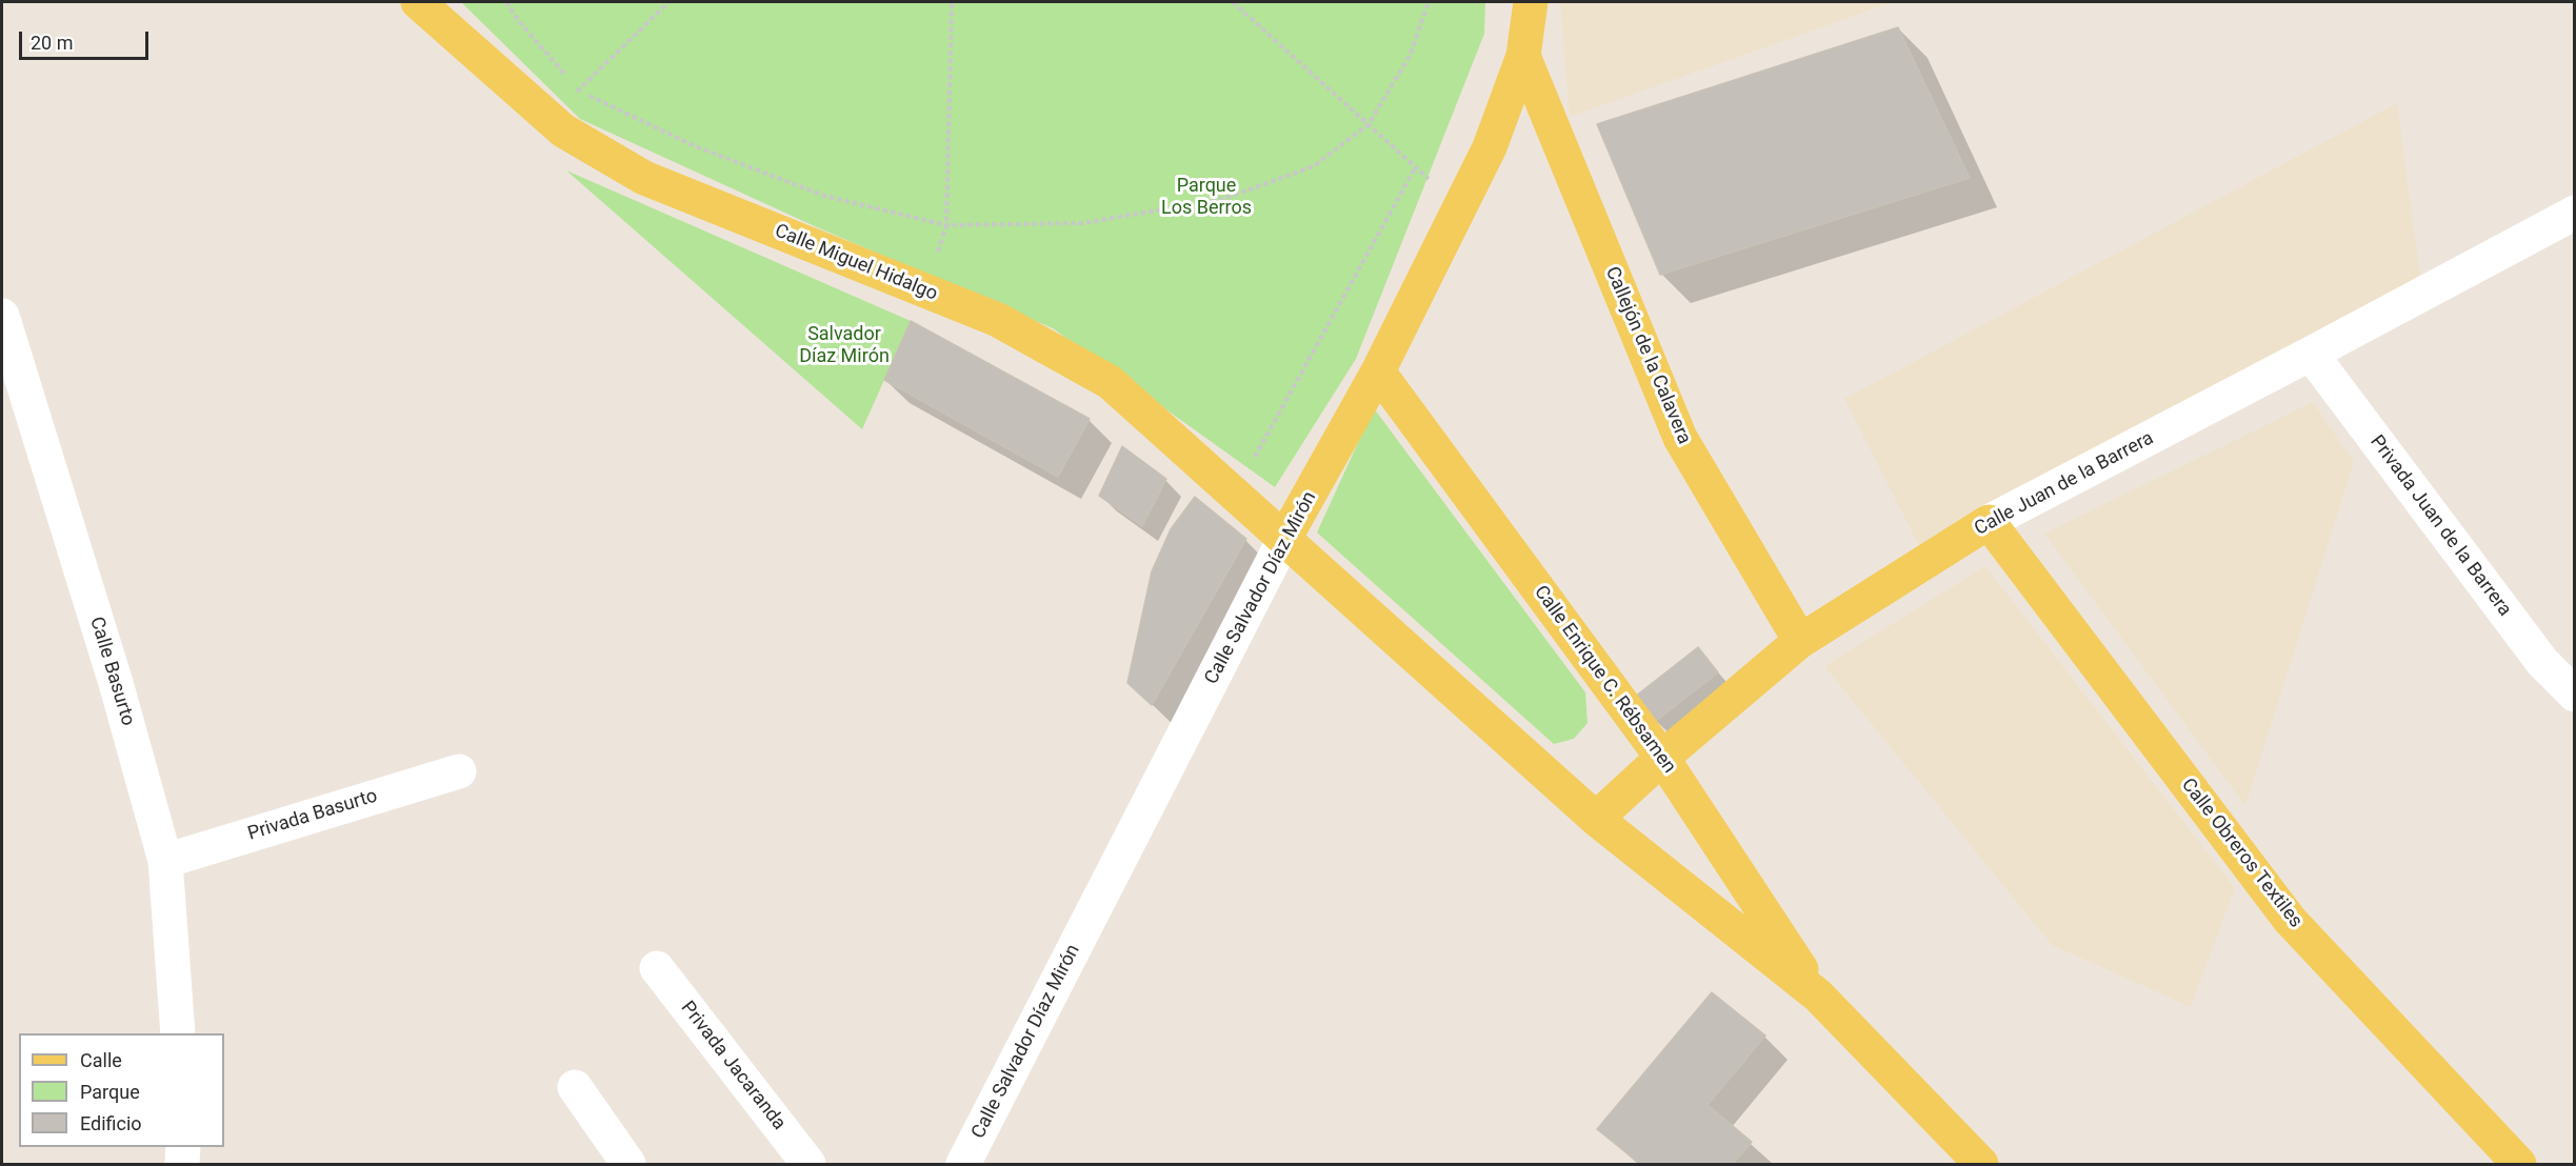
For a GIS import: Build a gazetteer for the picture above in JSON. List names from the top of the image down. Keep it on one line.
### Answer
{"streets":{"main road":["Calle Miguel Hidalgo","Callejón de la Calavera","Calle Juan de la Barrera","Calle Salvador Díaz Mirón","Calle Enrique C. Rébsamen","Calle Obreros Textiles"],"street":["Privada Juan de la Barrera","Calle Basurto","Privada Basurto","Privada Jacaranda"]},"crossings":[["Calle Miguel Hidalgo","Calle Salvador Díaz Mirón"],["Calle Miguel Hidalgo","Calle Enrique C. Rébsamen"],["Callejón de la Calavera","Calle Juan de la Barrera"],["Callejón de la Calavera","Calle Salvador Díaz Mirón"],["Calle Juan de la Barrera","Privada Juan de la Barrera"],["Calle Juan de la Barrera","Calle Enrique C. Rébsamen"],["Calle Juan de la Barrera","Calle Obreros Textiles"],["Calle Salvador Díaz Mirón","Calle Enrique C. Rébsamen"],["Calle Basurto","Privada Basurto"]],"parks":["Parque Los Berros","Salvador Díaz Mirón"],"legend":["Calle","Parque","Edificio"],"scale_bar":"20 m"}
